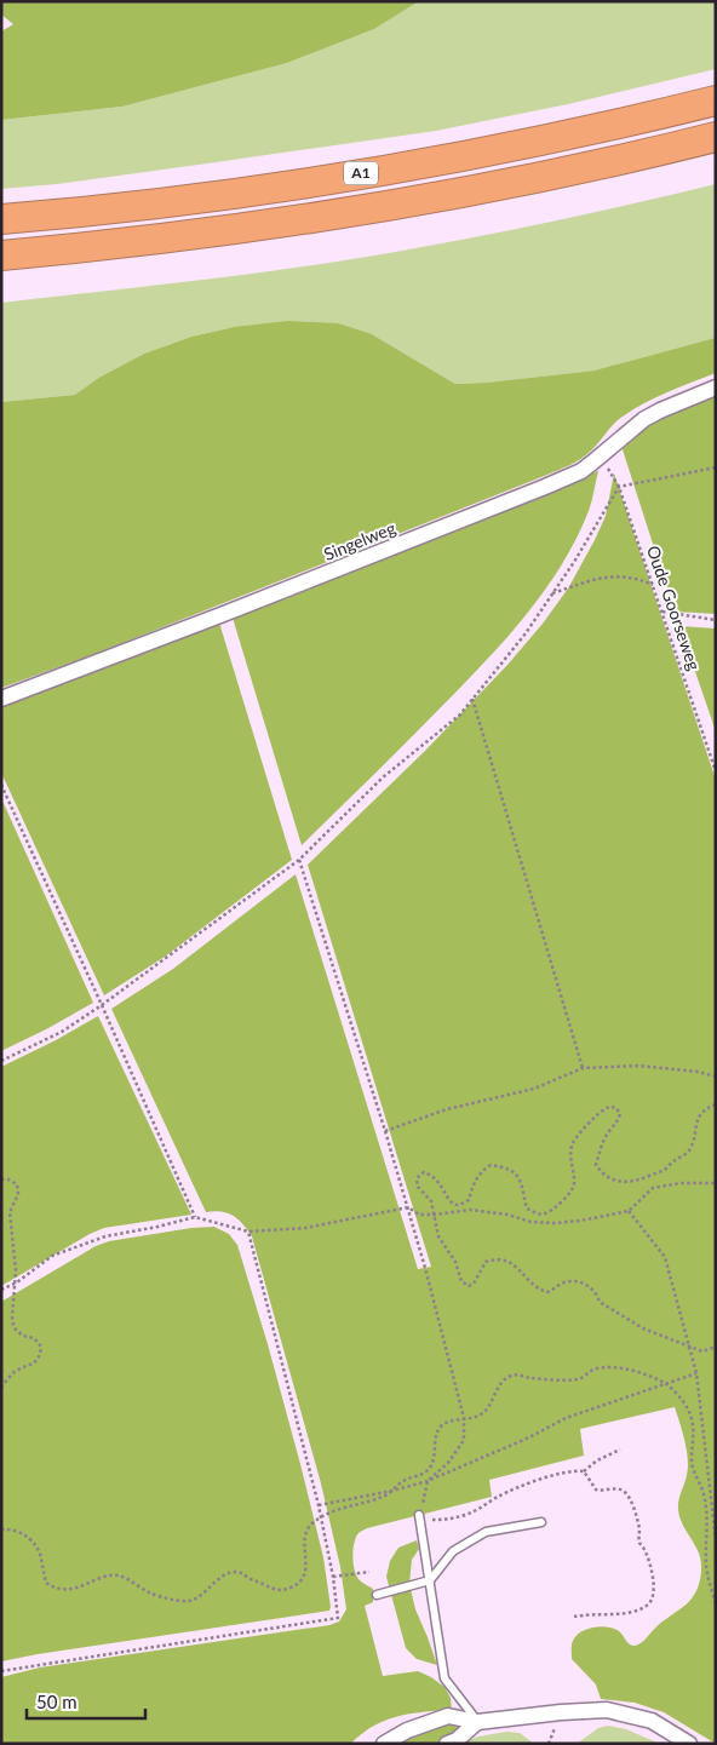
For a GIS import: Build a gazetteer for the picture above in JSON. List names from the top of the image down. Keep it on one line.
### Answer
{"streets":{"highway":["A1"],"street":["Singelweg"],"path":["Oude Goorseweg"]},"crossings":[["Singelweg","Oude Goorseweg"]],"scale_bar":"50 m"}
